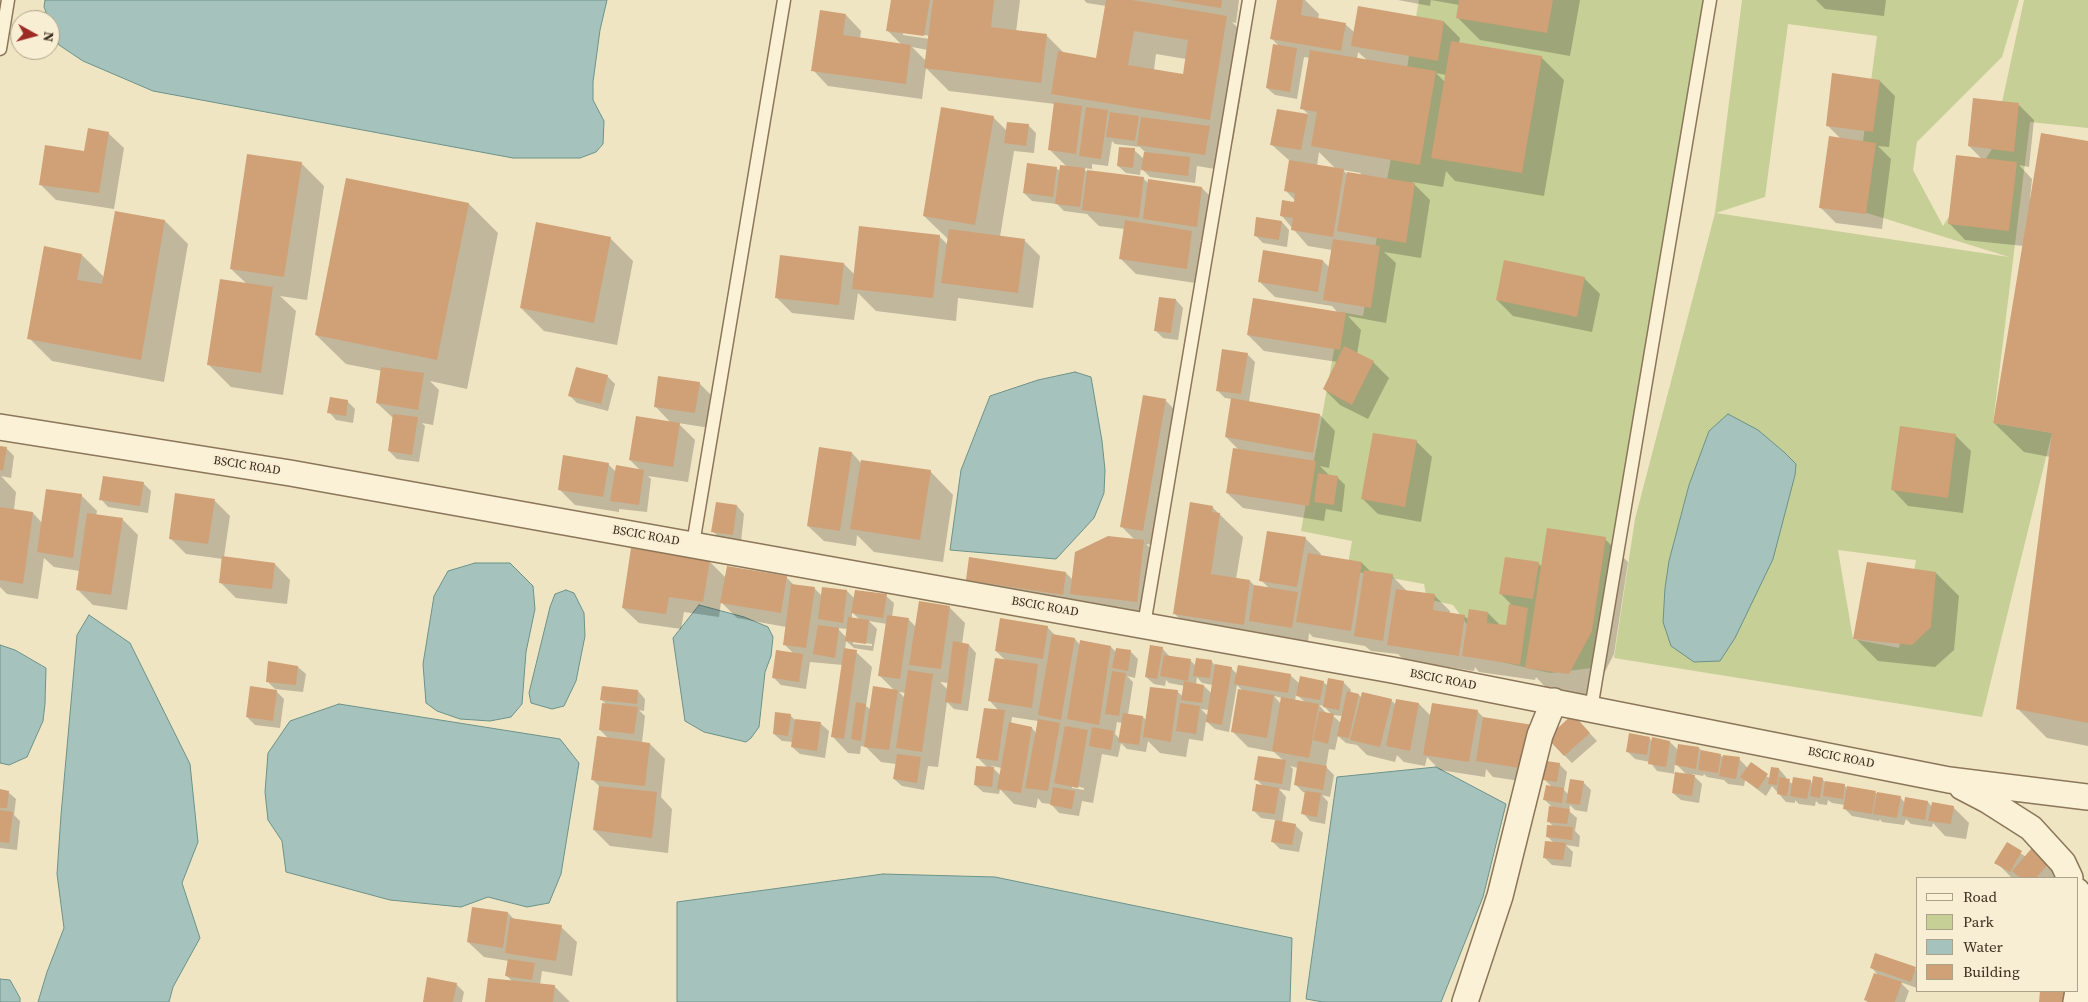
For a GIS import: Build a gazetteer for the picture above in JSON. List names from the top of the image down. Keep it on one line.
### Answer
{"streets":{"street":["BSCIC ROAD"]},"legend":["Road","Park","Water","Building"],"north":"right"}
